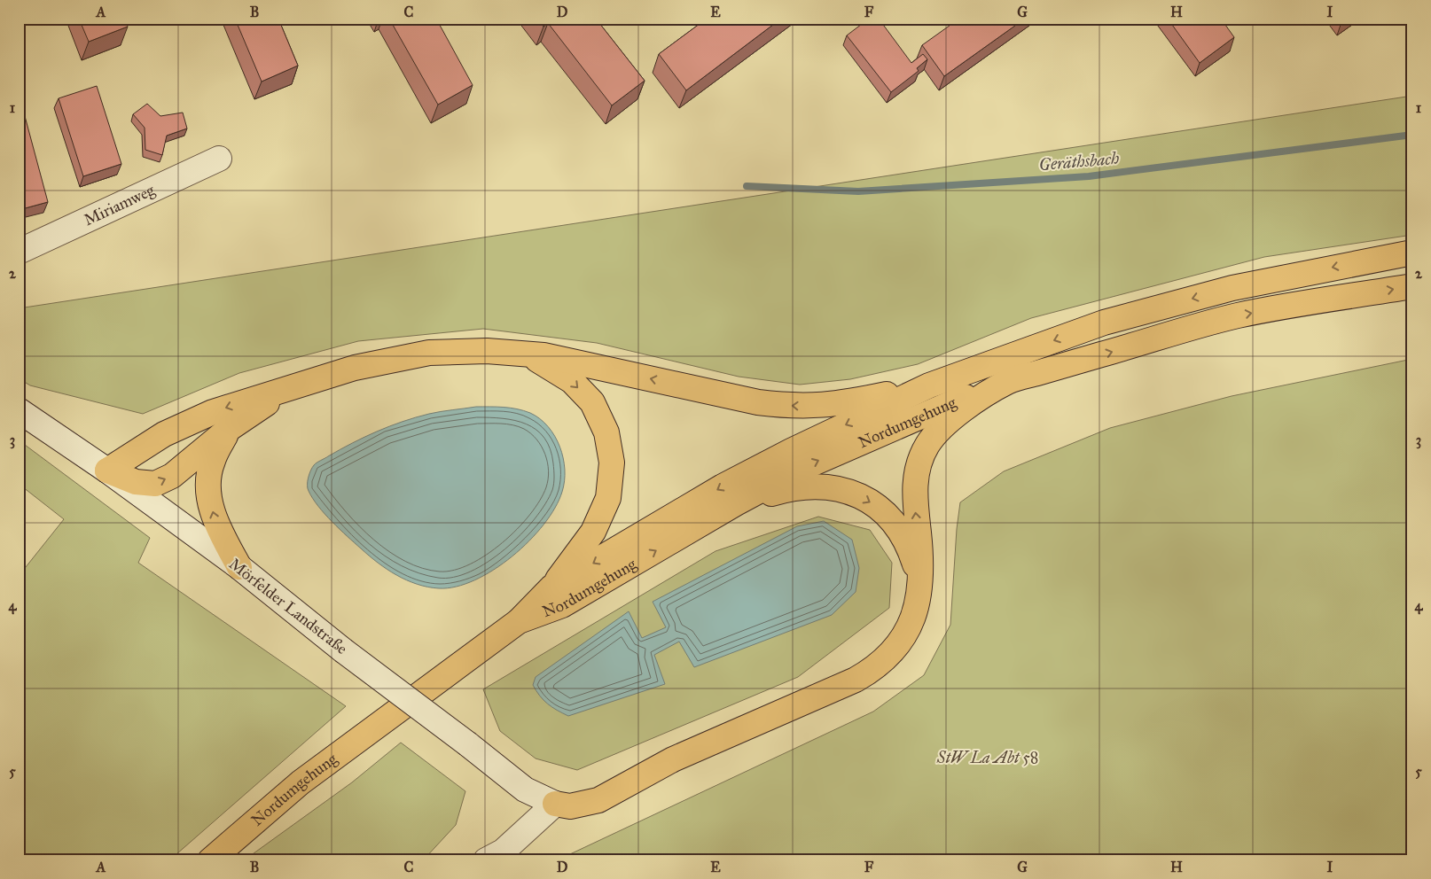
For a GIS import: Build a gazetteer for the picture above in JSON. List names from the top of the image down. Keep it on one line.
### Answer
{"streets":{"main road":["Miriamweg","Nordumgehung","Mörfelder Landstraße"]},"water":["Geräthsbach"],"parks":["StW La Abt 58"],"grid":{"columns":["A","B","C","D","E","F","G","H","I"],"rows":["1","2","3","4","5"]}}
